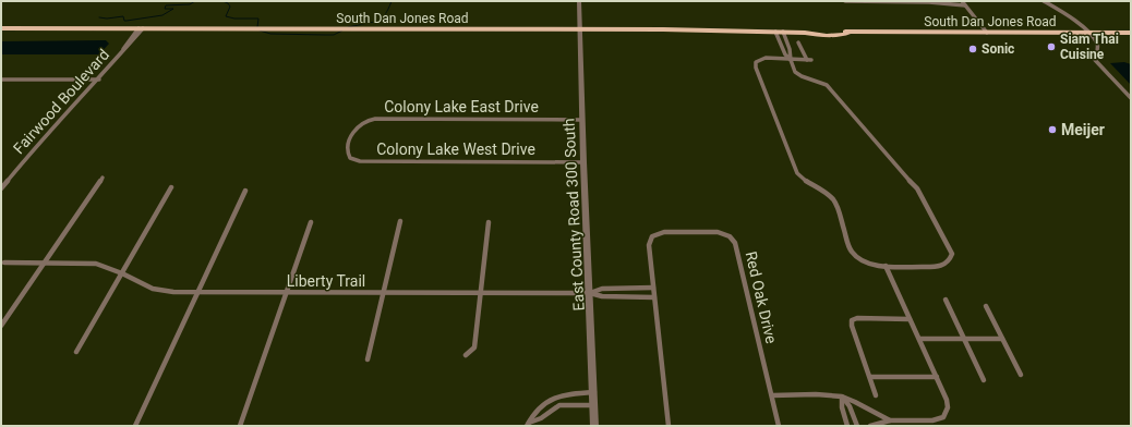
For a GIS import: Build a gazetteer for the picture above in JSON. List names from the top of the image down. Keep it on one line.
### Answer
{"streets":{"main road":["South Dan Jones Road"],"street":["Fairwood Boulevard","Colony Lake East Drive","Colony Lake West Drive","East County Road 300 South","Liberty Trail","Red Oak Drive"]},"crossings":[["South Dan Jones Road","Fairwood Boulevard"],["South Dan Jones Road","East County Road 300 South"],["Colony Lake East Drive","Colony Lake West Drive"],["Colony Lake East Drive","East County Road 300 South"],["Colony Lake West Drive","East County Road 300 South"],["East County Road 300 South","Liberty Trail"],["Liberty Trail","Red Oak Drive"]],"places":["Siam Thai Cuisine","Sonic","Meijer"]}
